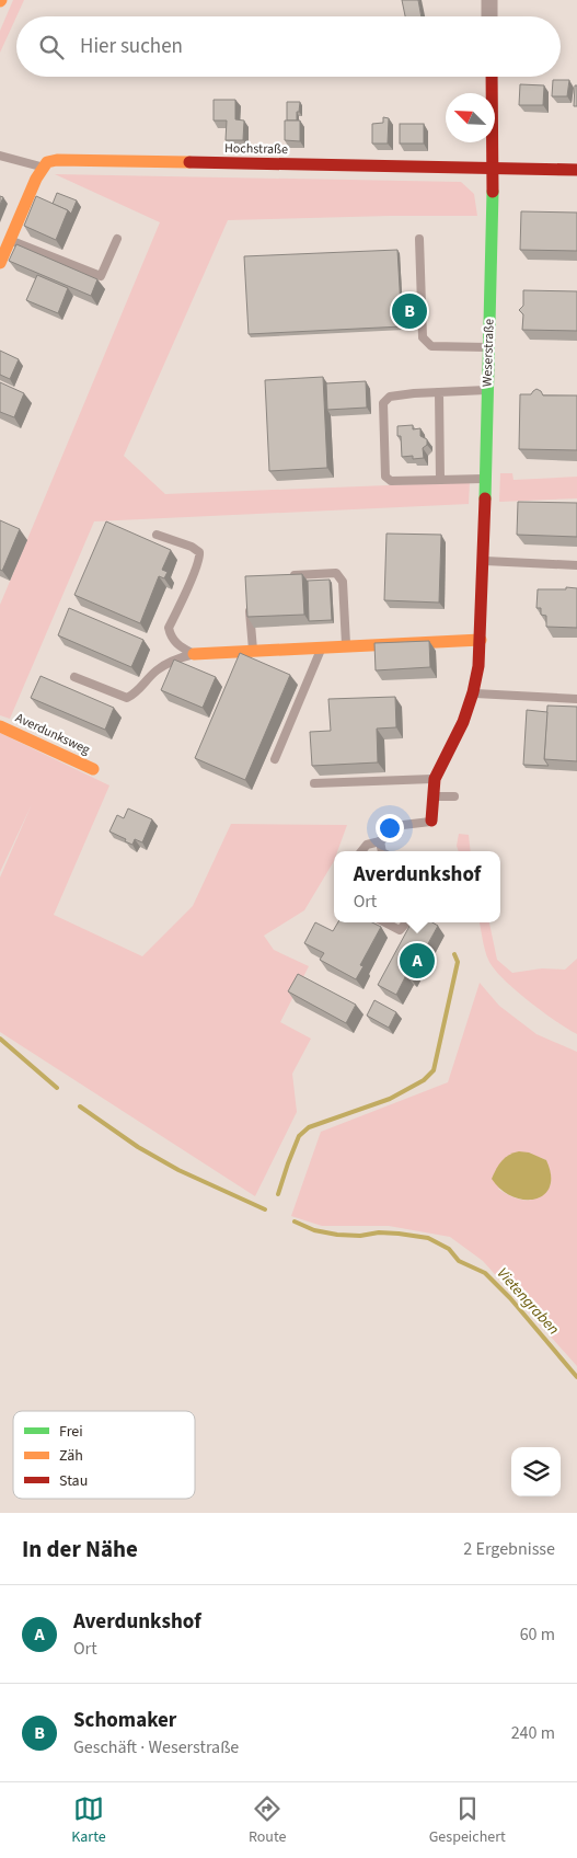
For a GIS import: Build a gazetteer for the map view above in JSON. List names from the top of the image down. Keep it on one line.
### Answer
{"streets":{"street":["Hochstraße","Weserstraße","Averdunksweg"]},"crossings":[["Hochstraße","Weserstraße"]],"water":["Vietengraben"],"legend":["Frei","Zäh","Stau"],"north":"top left","page":{"search":"Hier suchen","pins":["B","A"],"popup":["Averdunkshof","Ort"],"heading":["In der Nähe","2 Ergebnisse"],"list":[{"mark":"A","name":"Averdunkshof","note":"Ort","value":"60 m"},{"mark":"B","name":"Schomaker","note":"Geschäft · Weserstraße","value":"240 m"}],"nav":["Karte","Route","Gespeichert"]}}
